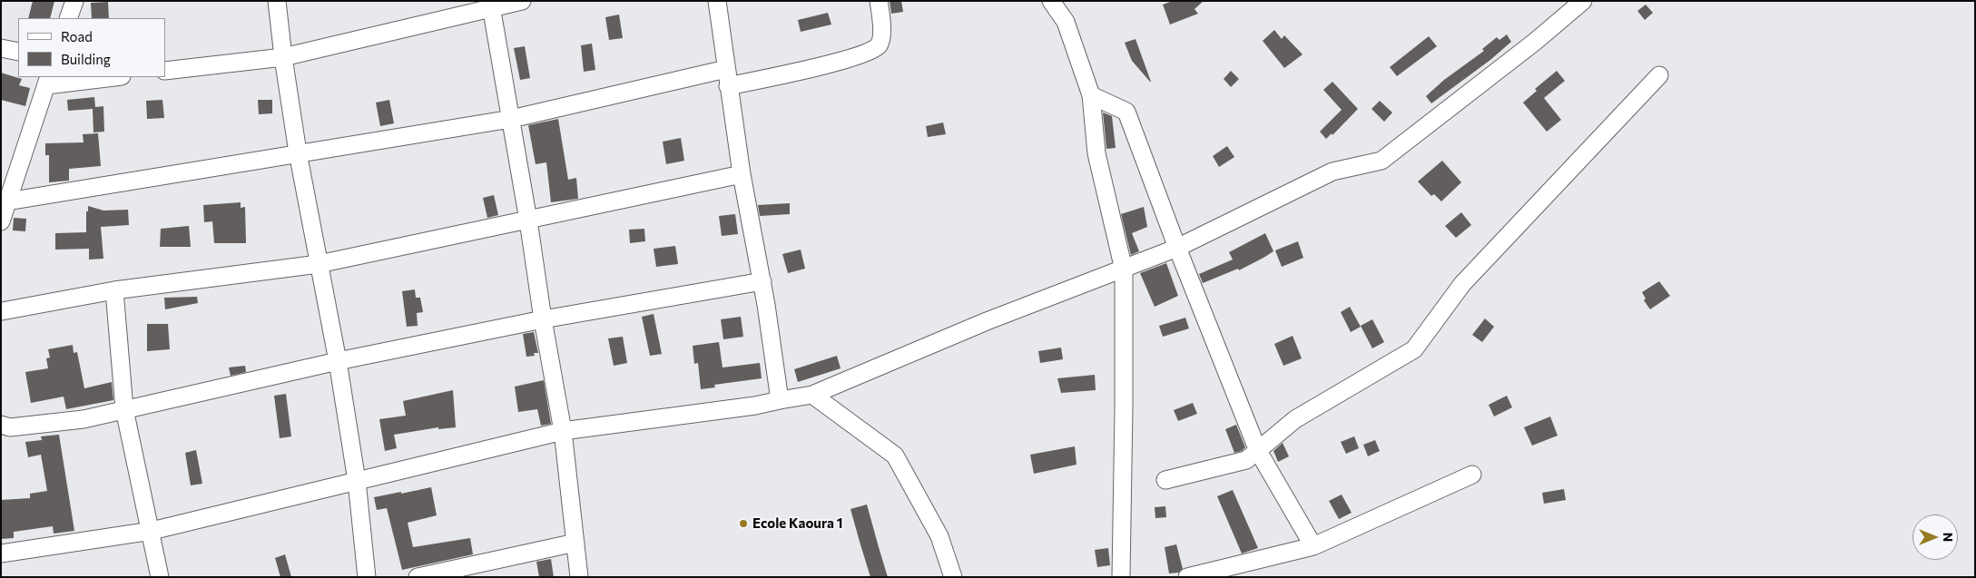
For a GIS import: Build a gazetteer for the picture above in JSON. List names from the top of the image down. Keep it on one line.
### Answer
{"places":["Ecole Kaoura 1"],"legend":["Road","Building"],"north":"right"}
